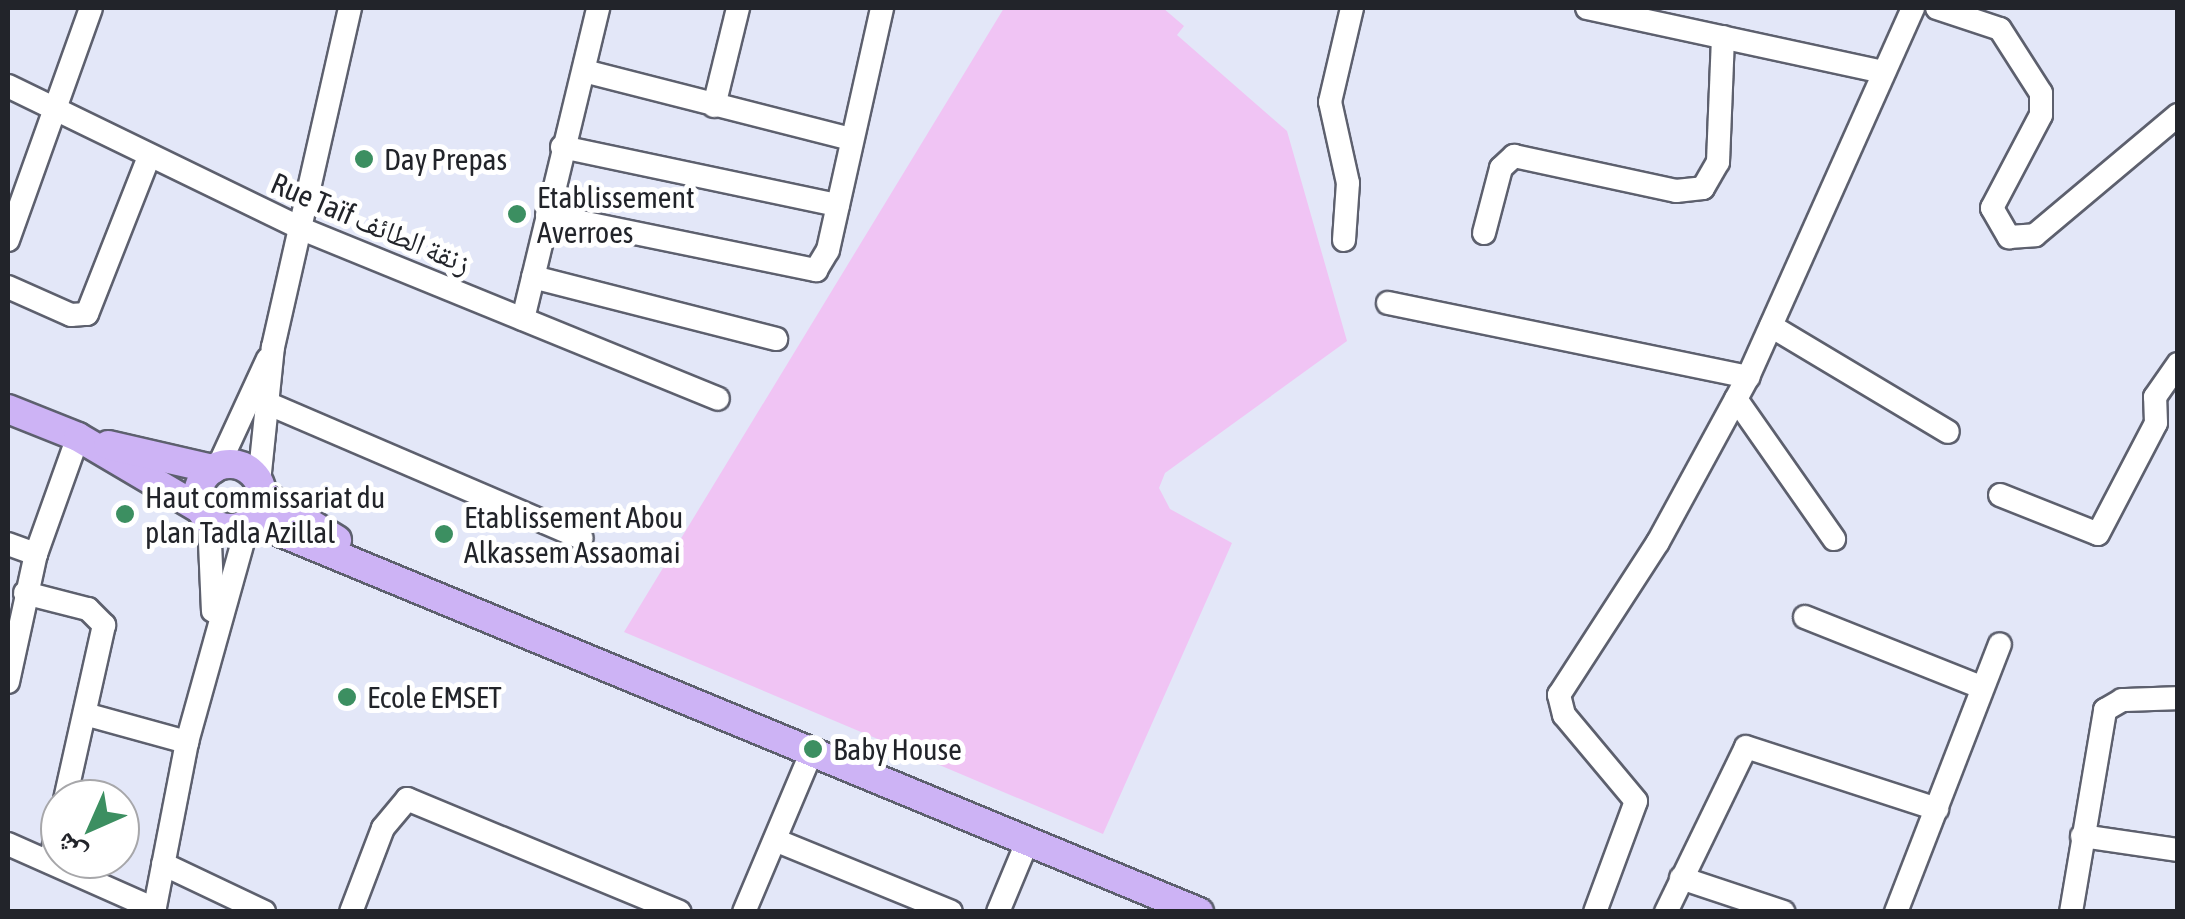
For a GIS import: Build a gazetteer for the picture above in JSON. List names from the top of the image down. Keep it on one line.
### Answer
{"streets":{"street":["Rue Taïf زنقة الطائف"]},"places":["Day Prepas","Etablissement Averroes","Haut commissariat du plan Tadla Azillal","Etablissement Abou Alkassem Assaomai","Ecole EMSET","Baby House"],"north":"bottom left"}
